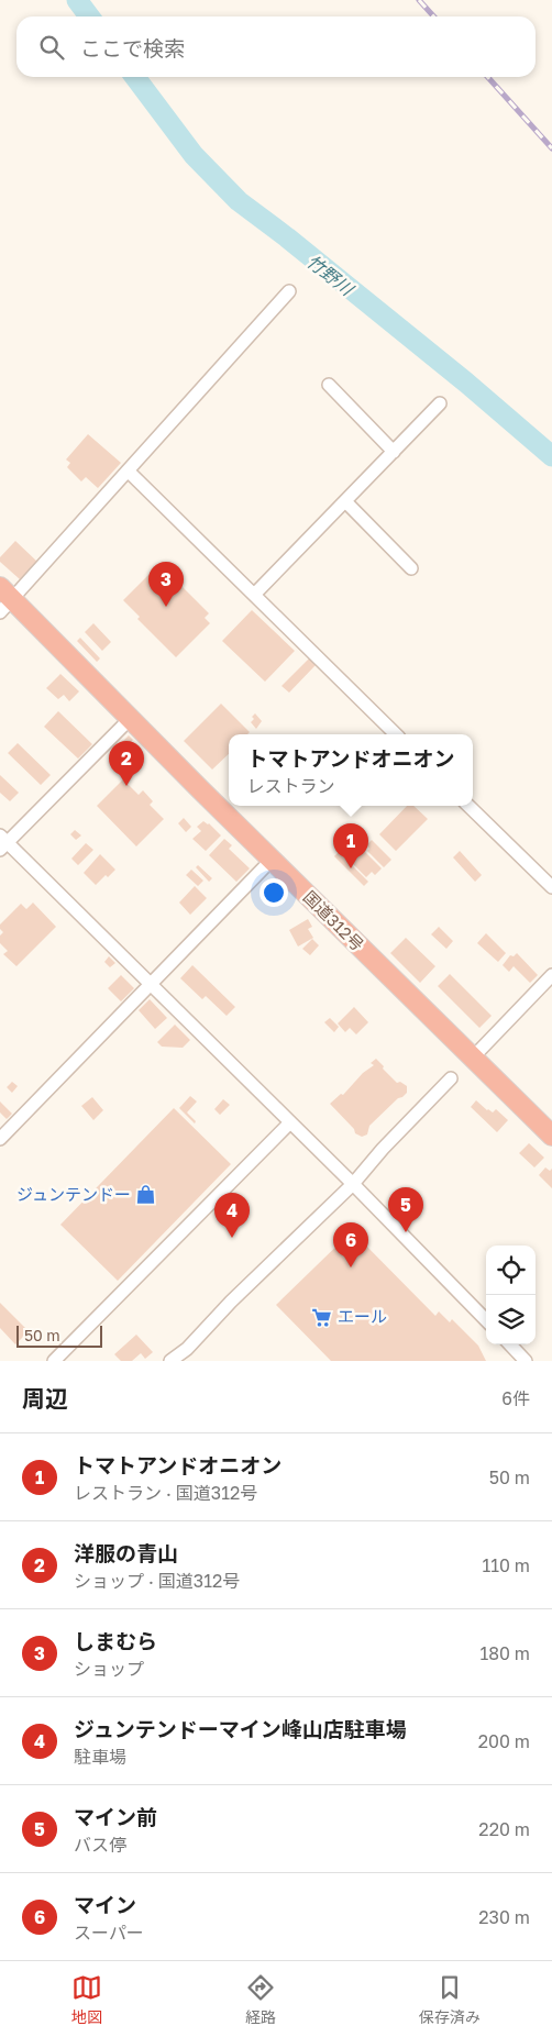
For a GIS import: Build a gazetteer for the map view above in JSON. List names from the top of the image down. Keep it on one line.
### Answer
{"streets":{"highway":["国道312号"]},"water":["竹野川"],"places":{"shop":["ジュンテンドー"],"supermarket":["エール"]},"scale_bar":"50 m","page":{"search":"ここで検索","pins":["3","2","1","5","4","6"],"popup":["トマトアンドオニオン","レストラン"],"scale":"50 m","heading":["周辺","6件"],"list":[{"mark":"1","name":"トマトアンドオニオン","note":"レストラン · 国道312号","value":"50 m"},{"mark":"2","name":"洋服の青山","note":"ショップ · 国道312号","value":"110 m"},{"mark":"3","name":"しまむら","note":"ショップ","value":"180 m"},{"mark":"4","name":"ジュンテンドーマイン峰山店駐車場","note":"駐車場","value":"200 m"},{"mark":"5","name":"マイン前","note":"バス停","value":"220 m"},{"mark":"6","name":"マイン","note":"スーパー","value":"230 m"}],"nav":["地図","経路","保存済み"]}}
